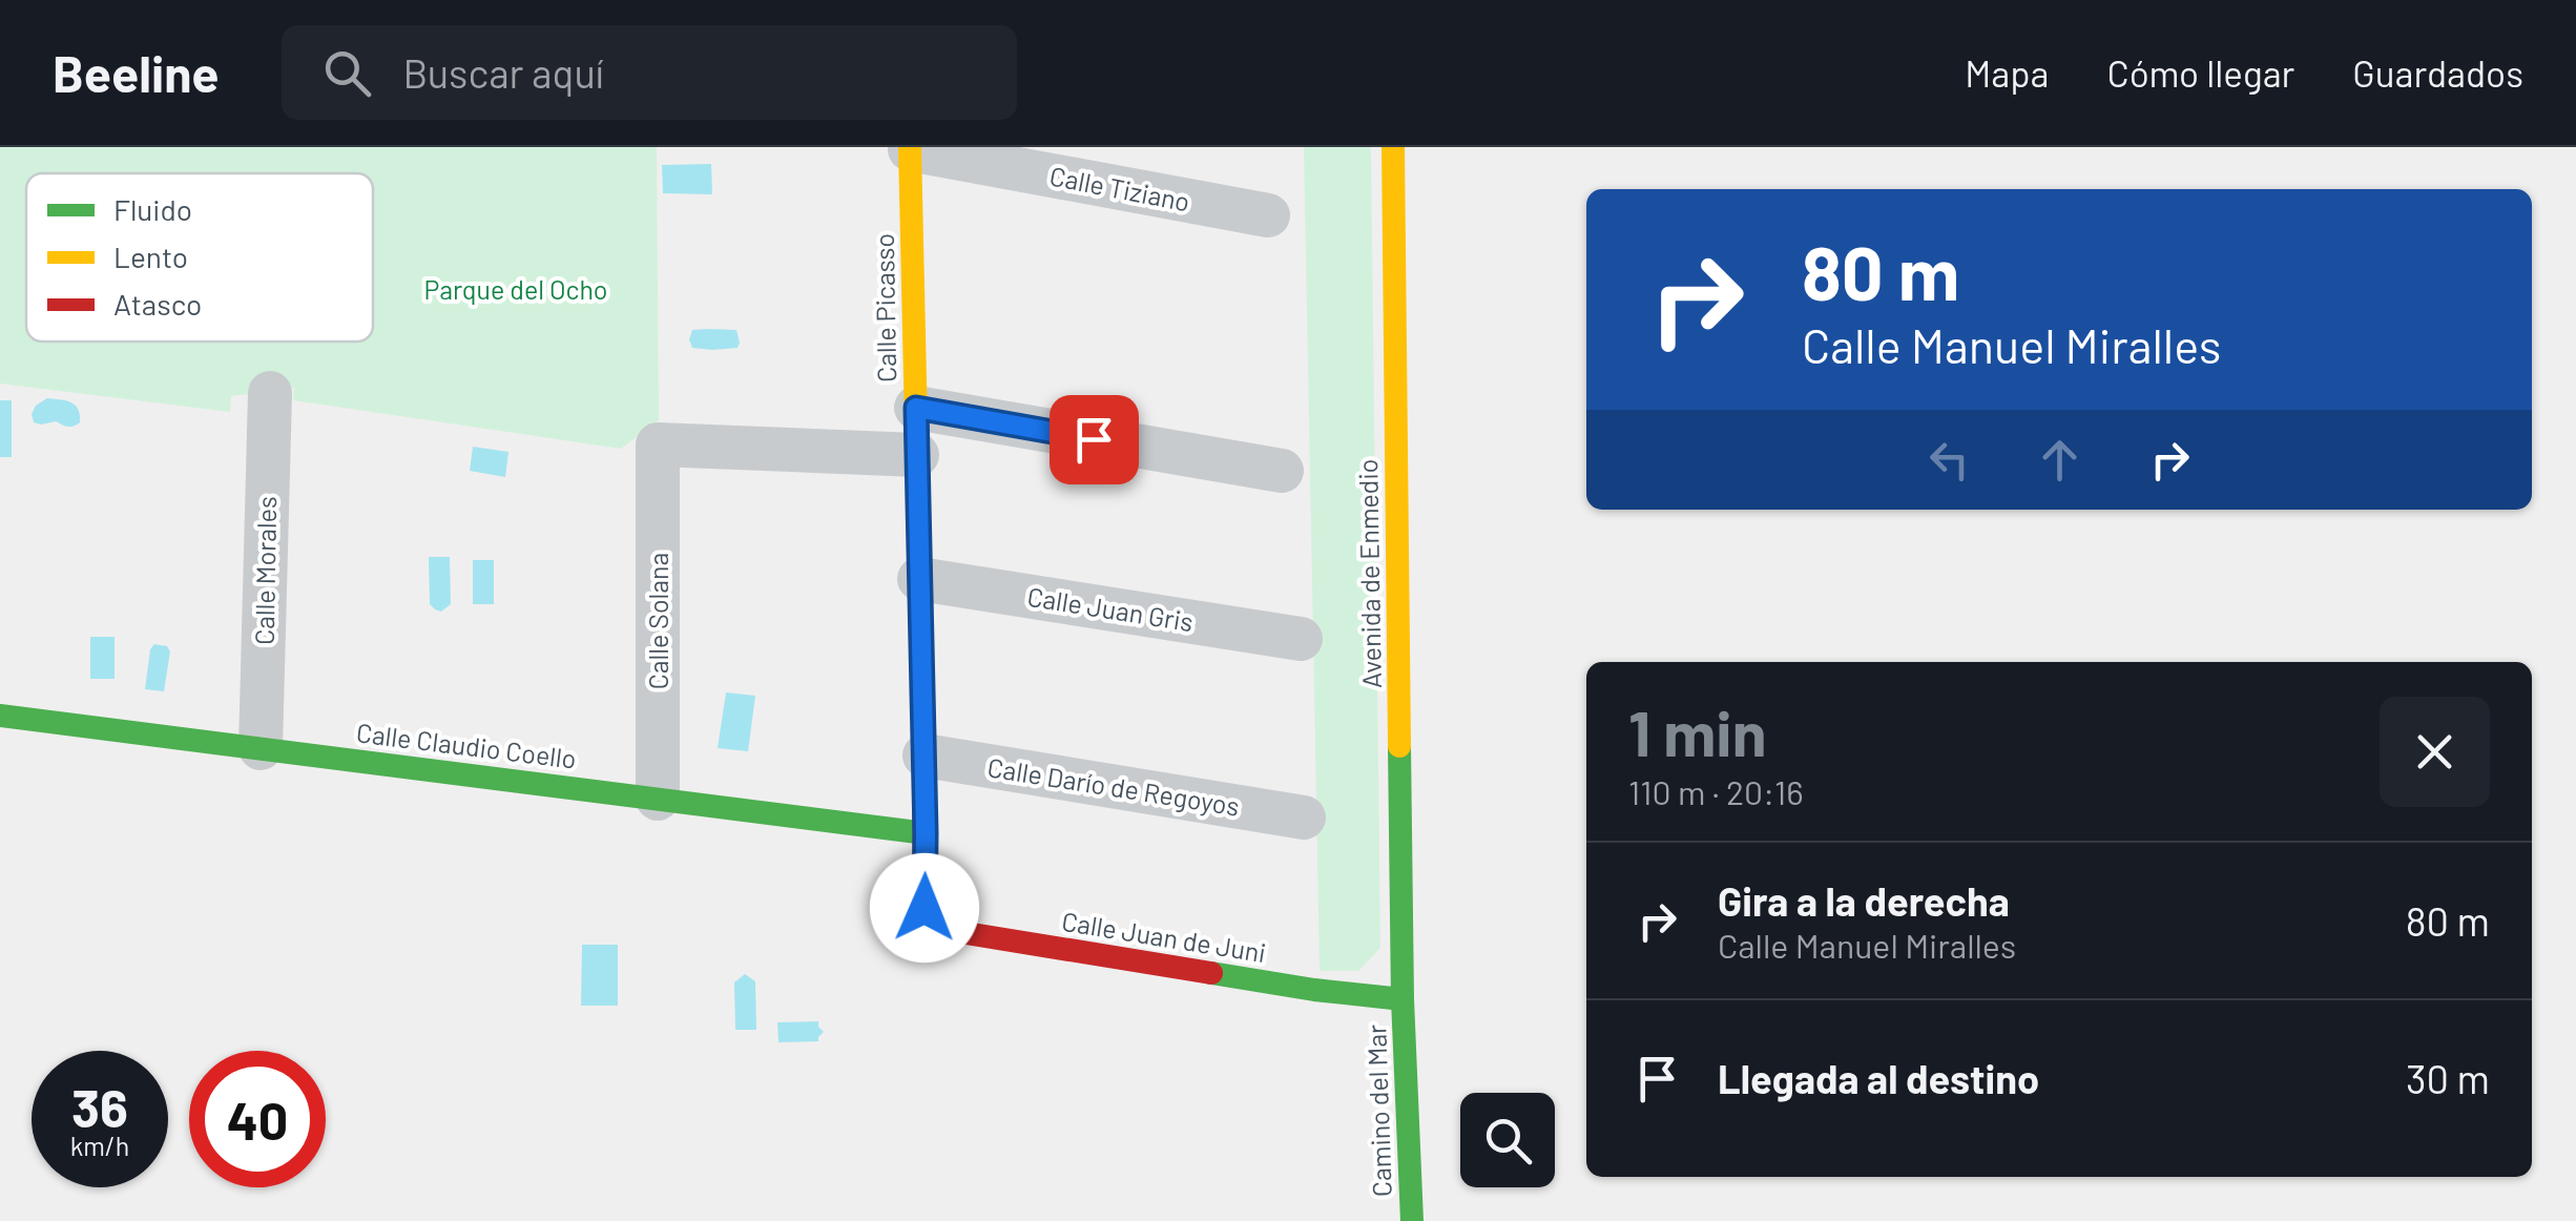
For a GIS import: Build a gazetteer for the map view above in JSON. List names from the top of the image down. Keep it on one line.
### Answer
{"streets":{"street":["Calle Tiziano","Calle Picasso","Calle Morales","Avenida de Enmedio","Calle Juan Gris","Calle Solana","Calle Claudio Coello","Calle Darío de Regoyos","Calle Juan de Juni","Camino del Mar"]},"crossings":[["Calle Tiziano","Calle Picasso"],["Calle Picasso","Calle Juan Gris"],["Calle Picasso","Calle Solana"],["Calle Picasso","Calle Claudio Coello"],["Calle Picasso","Calle Darío de Regoyos"],["Calle Picasso","Calle Juan de Juni"],["Calle Morales","Calle Claudio Coello"],["Avenida de Enmedio","Calle Juan de Juni"],["Avenida de Enmedio","Camino del Mar"],["Calle Solana","Calle Claudio Coello"],["Calle Juan de Juni","Camino del Mar"]],"parks":["Parque del Ocho"],"legend":["Fluido","Lento","Atasco"],"page":{"header":"Beeline","search":"Buscar aquí","nav":["Mapa","Cómo llegar","Guardados"],"turn":["80 m","Calle Manuel Miralles"],"heading":["1 min","110 m · 20:16"],"list":[{"name":"Gira a la derecha","note":"Calle Manuel Miralles","value":"80 m"},{"name":"Llegada al destino","value":"30 m"}],"speed":"36 km/h","limit":"40"}}
